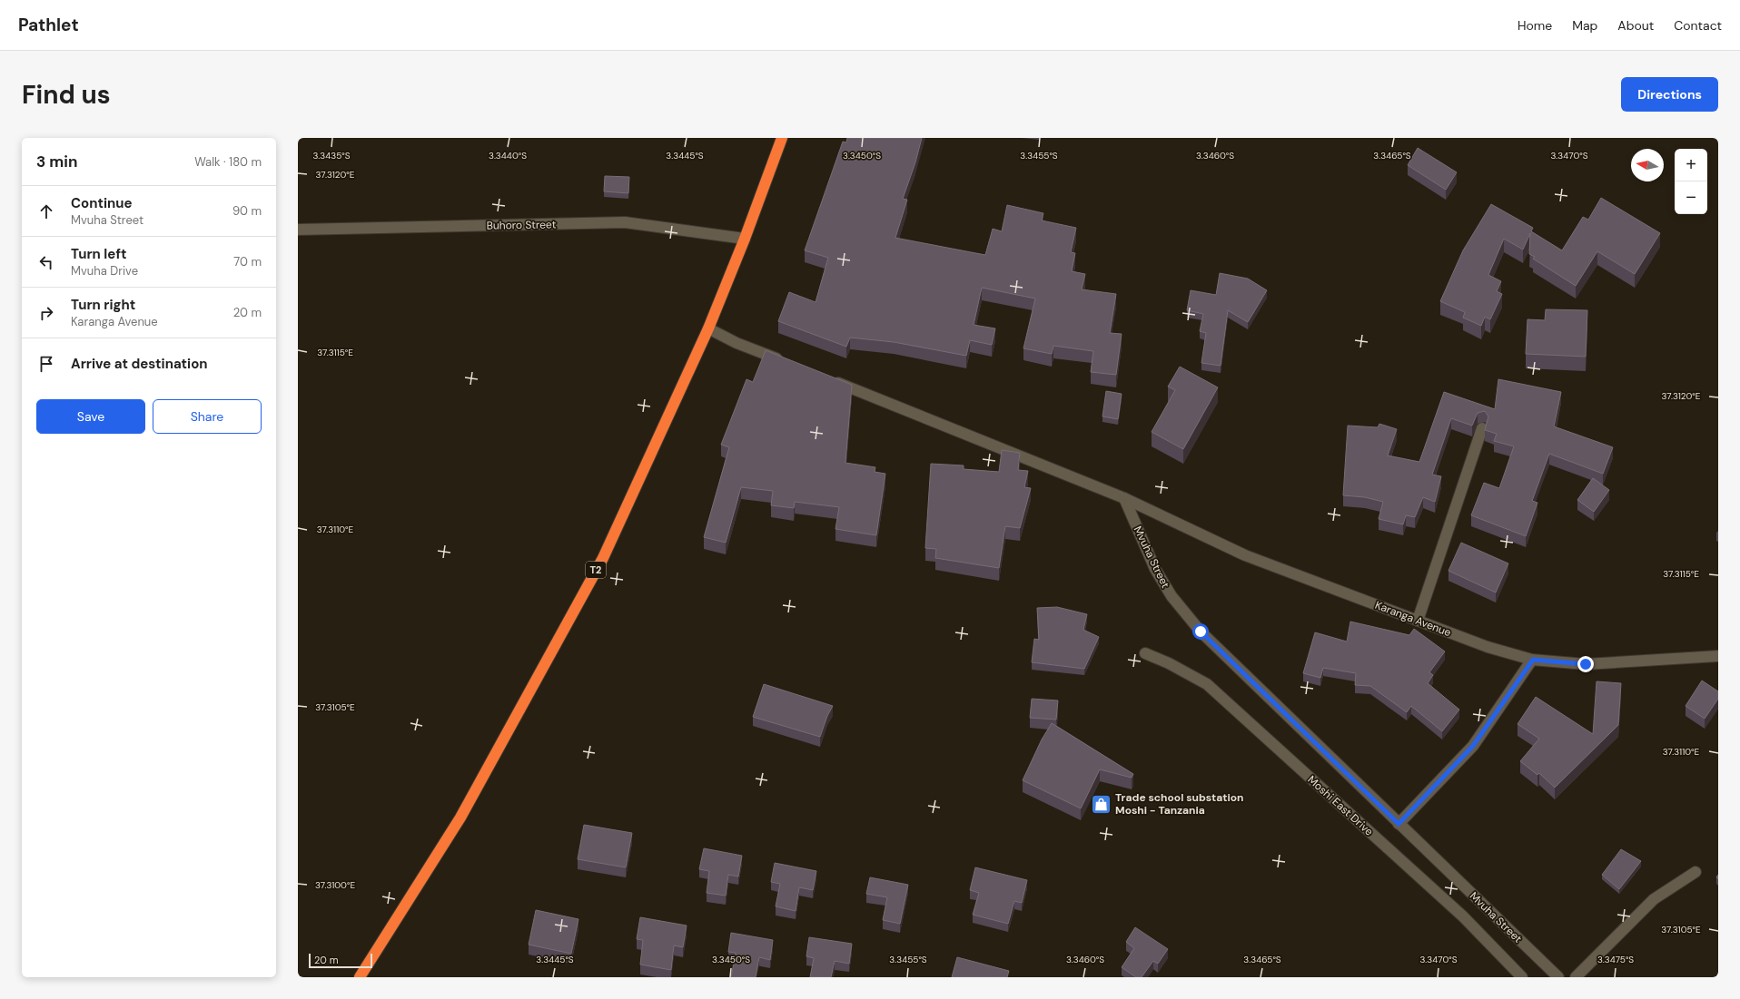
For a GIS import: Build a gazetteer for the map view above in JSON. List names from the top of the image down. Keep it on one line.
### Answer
{"streets":{"highway":["T2"],"street":["Buhoro Street","Mvuha Street","Karanga Avenue","Moshi East Drive"]},"crossings":[["Buhoro Street","T2"],["Mvuha Street","Karanga Avenue"]],"places":{"shop":["Trade school substation Moshi - Tanzania"]},"scale_bar":"20 m","north":"left","page":{"header":"Pathlet","nav":["Home","Map","About","Contact"],"buttons":["Directions",["Save","Share"]],"title":"Find us","heading":["3 min","Walk · 180 m"],"map_buttons":["+","−"],"list":[["Continue","Mvuha Street","90 m"],["Turn left","Mvuha Drive","70 m"],["Turn right","Karanga Avenue","20 m"],"Arrive at destination"],"scale":"20 m"},"coordinates":["3.3440°S","3.3445°S","3.3450°S","3.3455°S","3.3460°S","3.3465°S","3.3470°S","3.3435°S","37.3120°E","37.3115°E","37.3110°E","37.3105°E","37.3100°E","3.3475°S"]}
